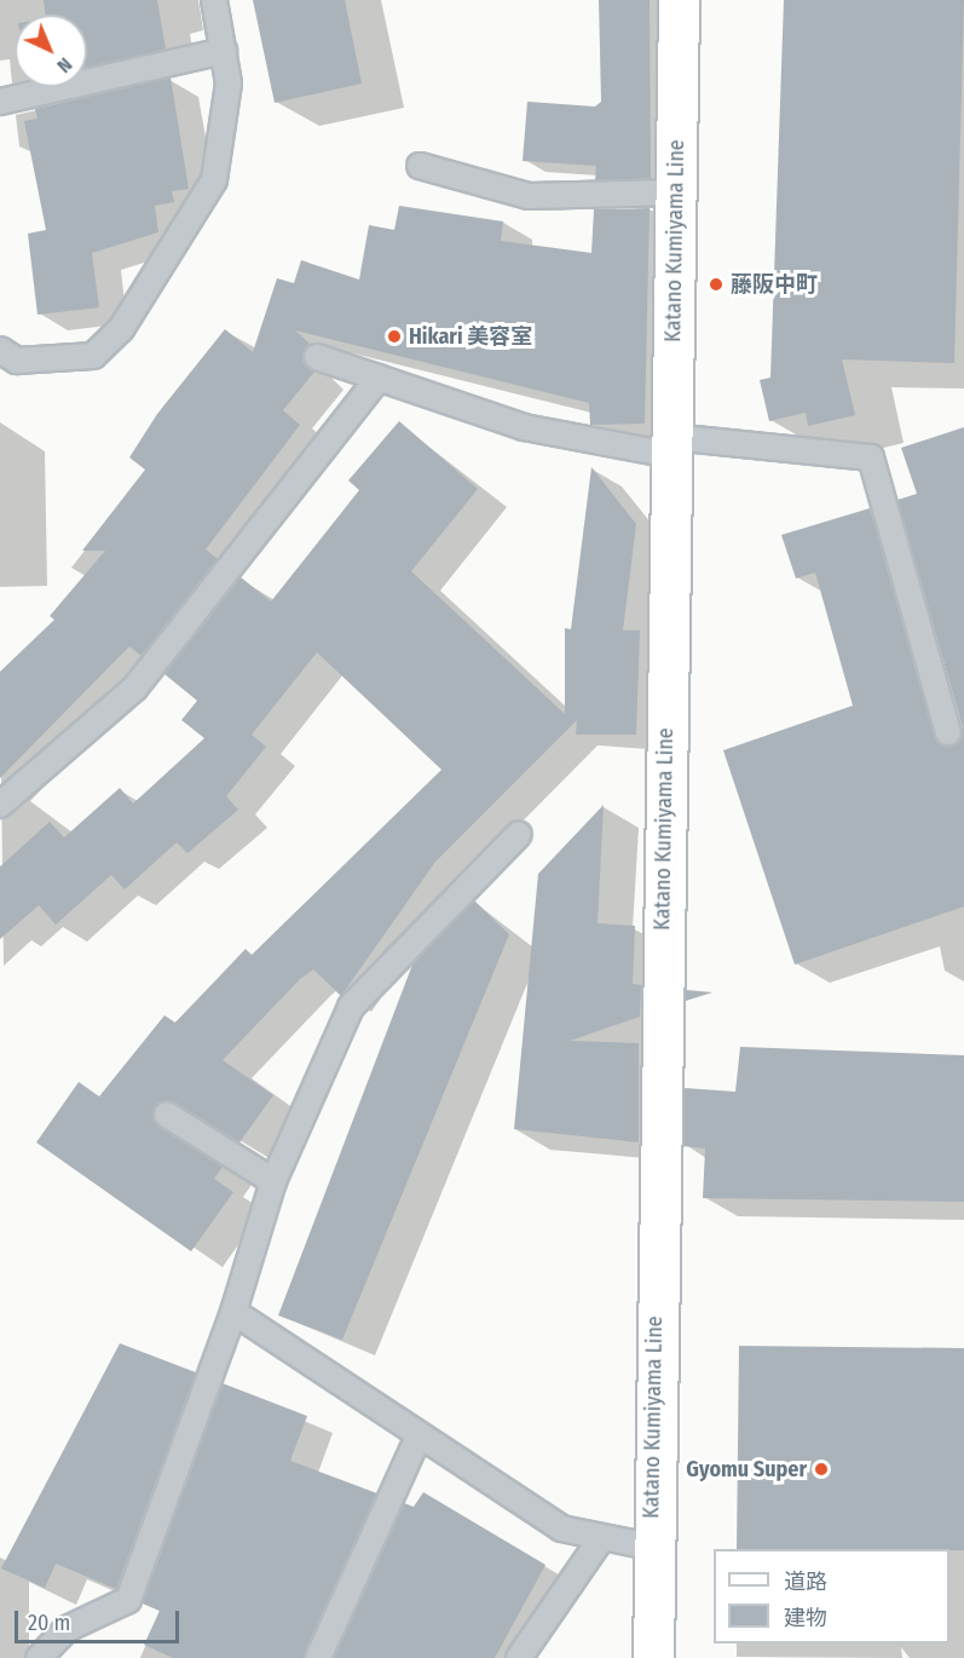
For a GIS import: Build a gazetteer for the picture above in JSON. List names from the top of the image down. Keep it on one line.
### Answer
{"streets":{"main road":["Katano Kumiyama Line"]},"places":["藤阪中町","Hikari 美容室","Gyomu Super"],"legend":["道路","建物"],"scale_bar":"20 m","north":"bottom right"}
